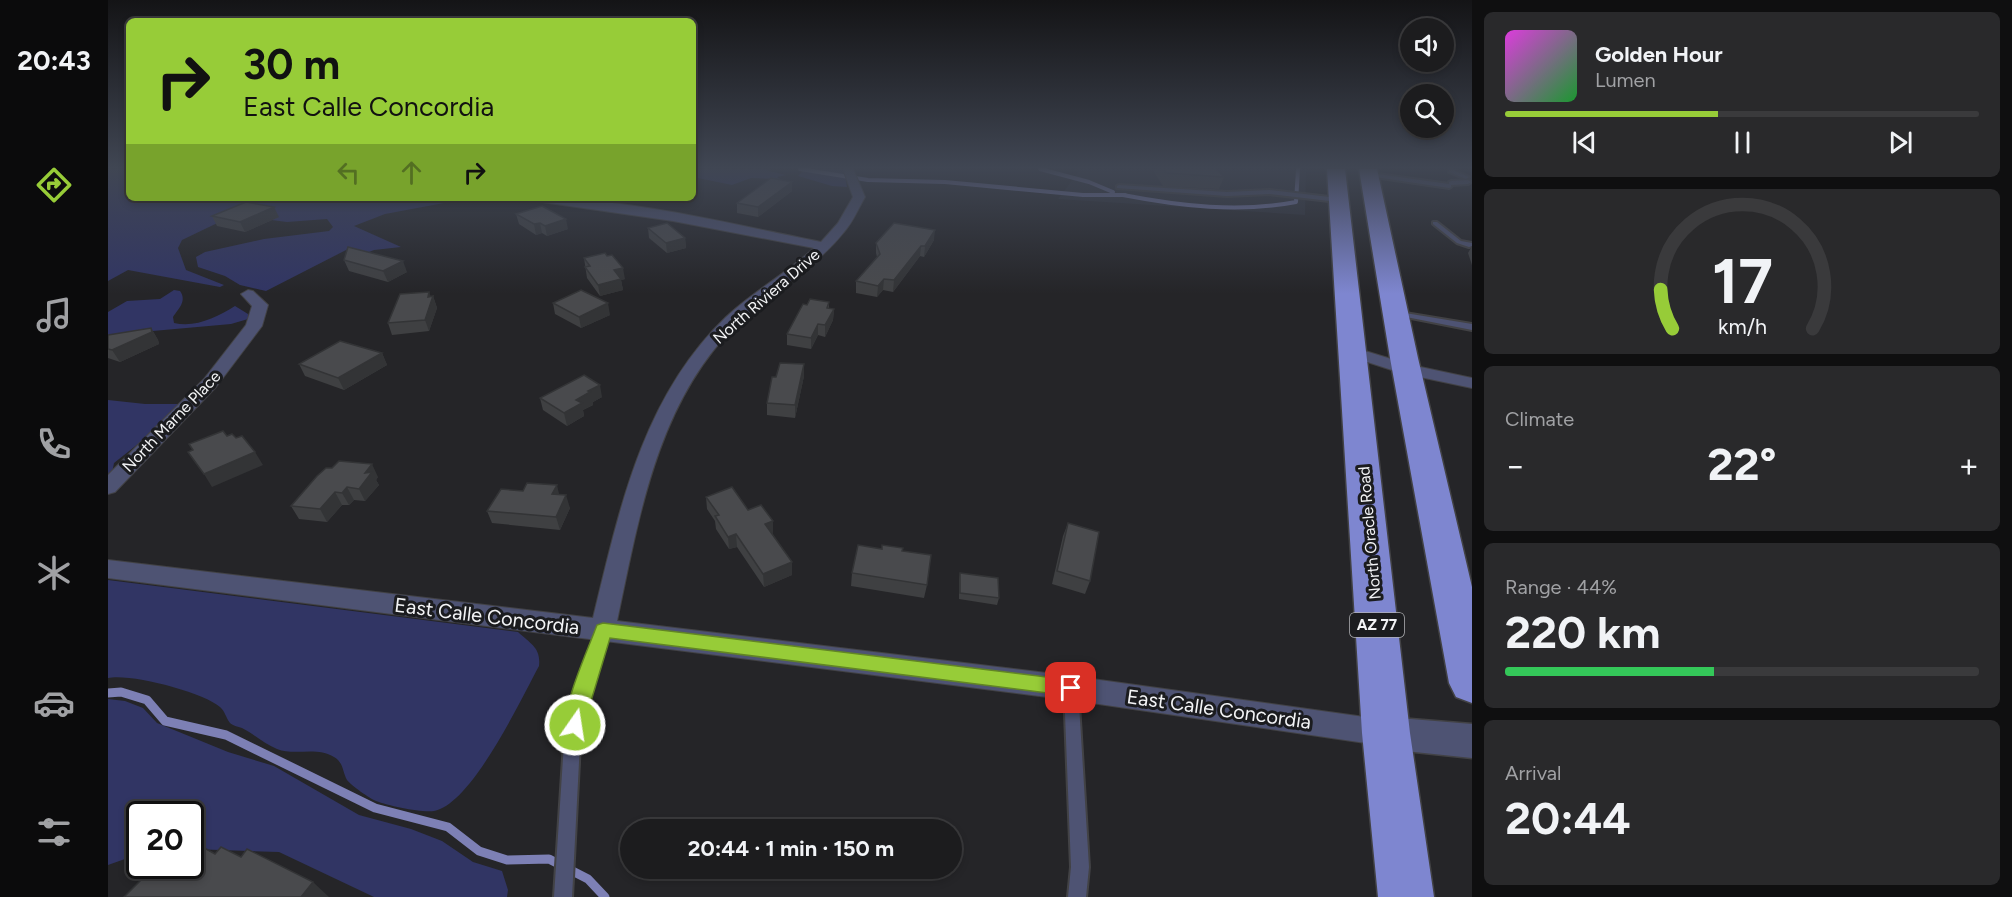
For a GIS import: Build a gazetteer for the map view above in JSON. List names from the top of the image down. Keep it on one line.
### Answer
{"streets":{"highway":["North Oracle Road","AZ 77"],"street":["North Riviera Drive","North Marne Place","East Calle Concordia"]},"crossings":[["North Riviera Drive","East Calle Concordia"],["North Oracle Road","East Calle Concordia"]],"page":{"tabs":"20:43","turn":["30 m","East Calle Concordia"],"song":["Golden Hour","Lumen"],"tile":["Climate",["Range · 44%","220 km"],["Arrival","20:44"]],"heat":["−","22°","+"],"limit":"20","trip":"20:44 · 1 min · 150 m","gauge":["17","km/h"]}}
